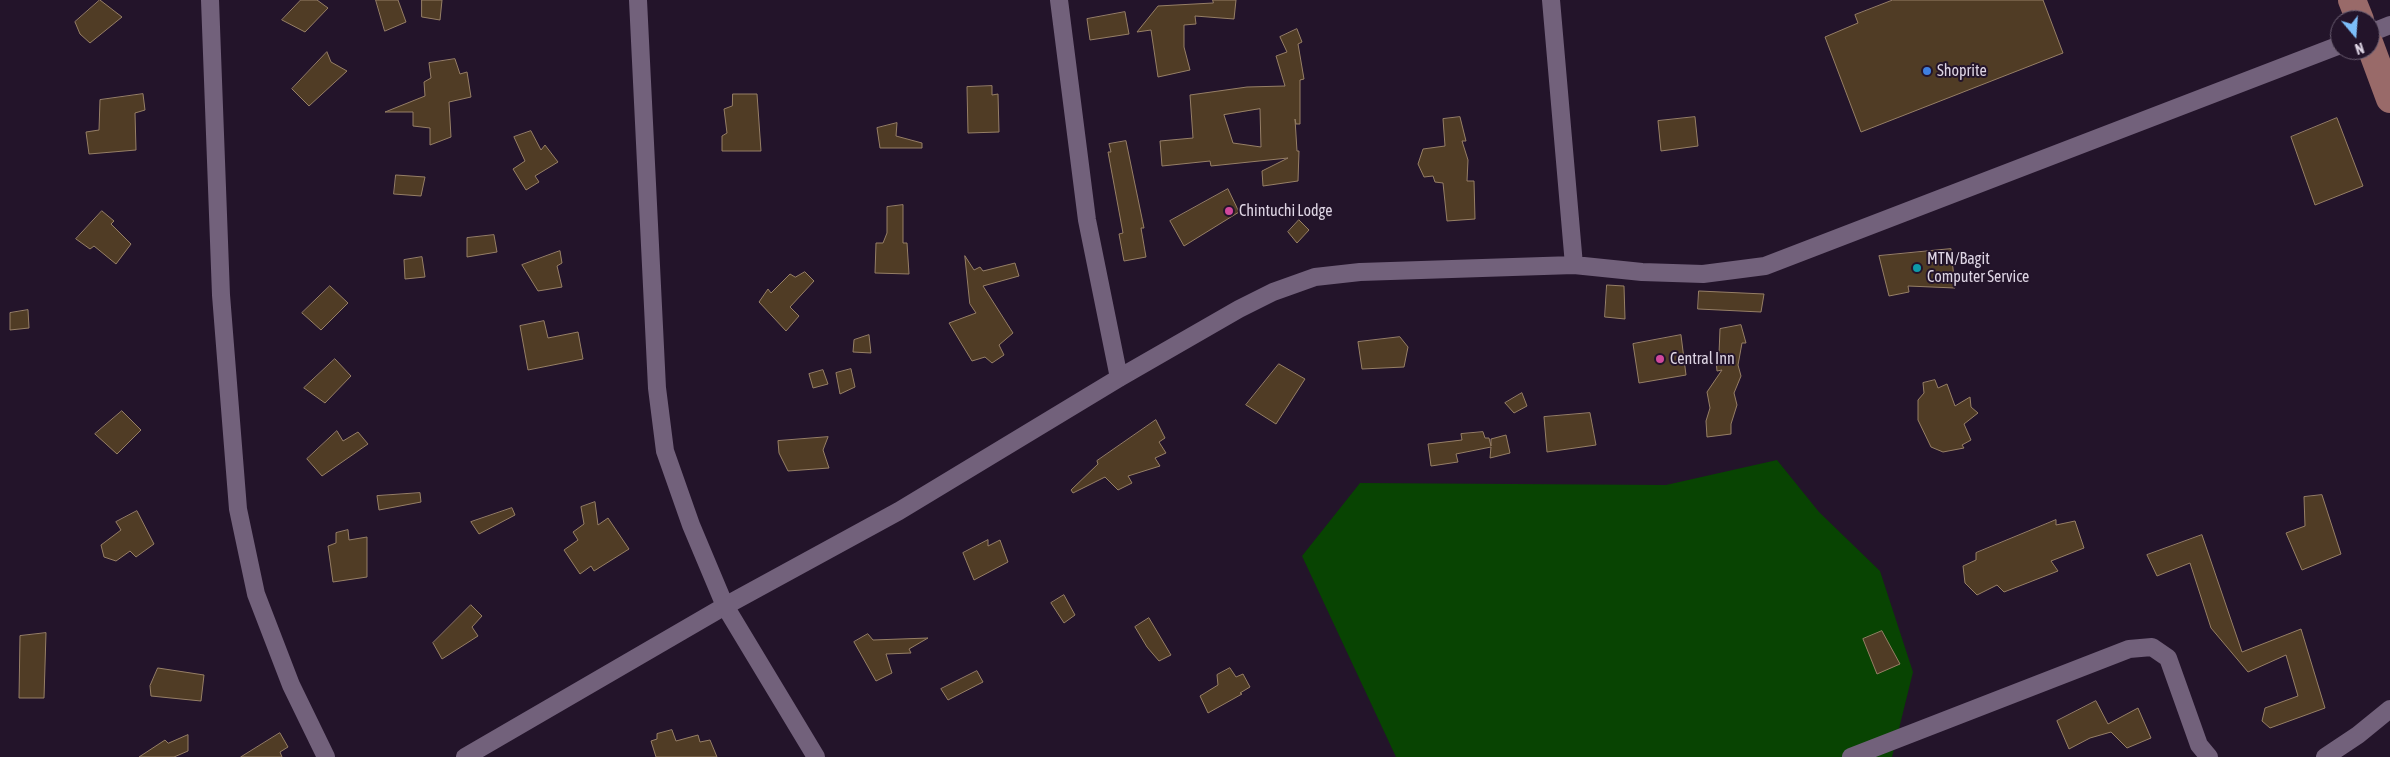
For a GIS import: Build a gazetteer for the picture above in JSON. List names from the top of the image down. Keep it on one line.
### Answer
{"places":["Shoprite","Chintuchi Lodge","MTN/Bagit Computer Service","Central Inn"],"north":"bottom"}
